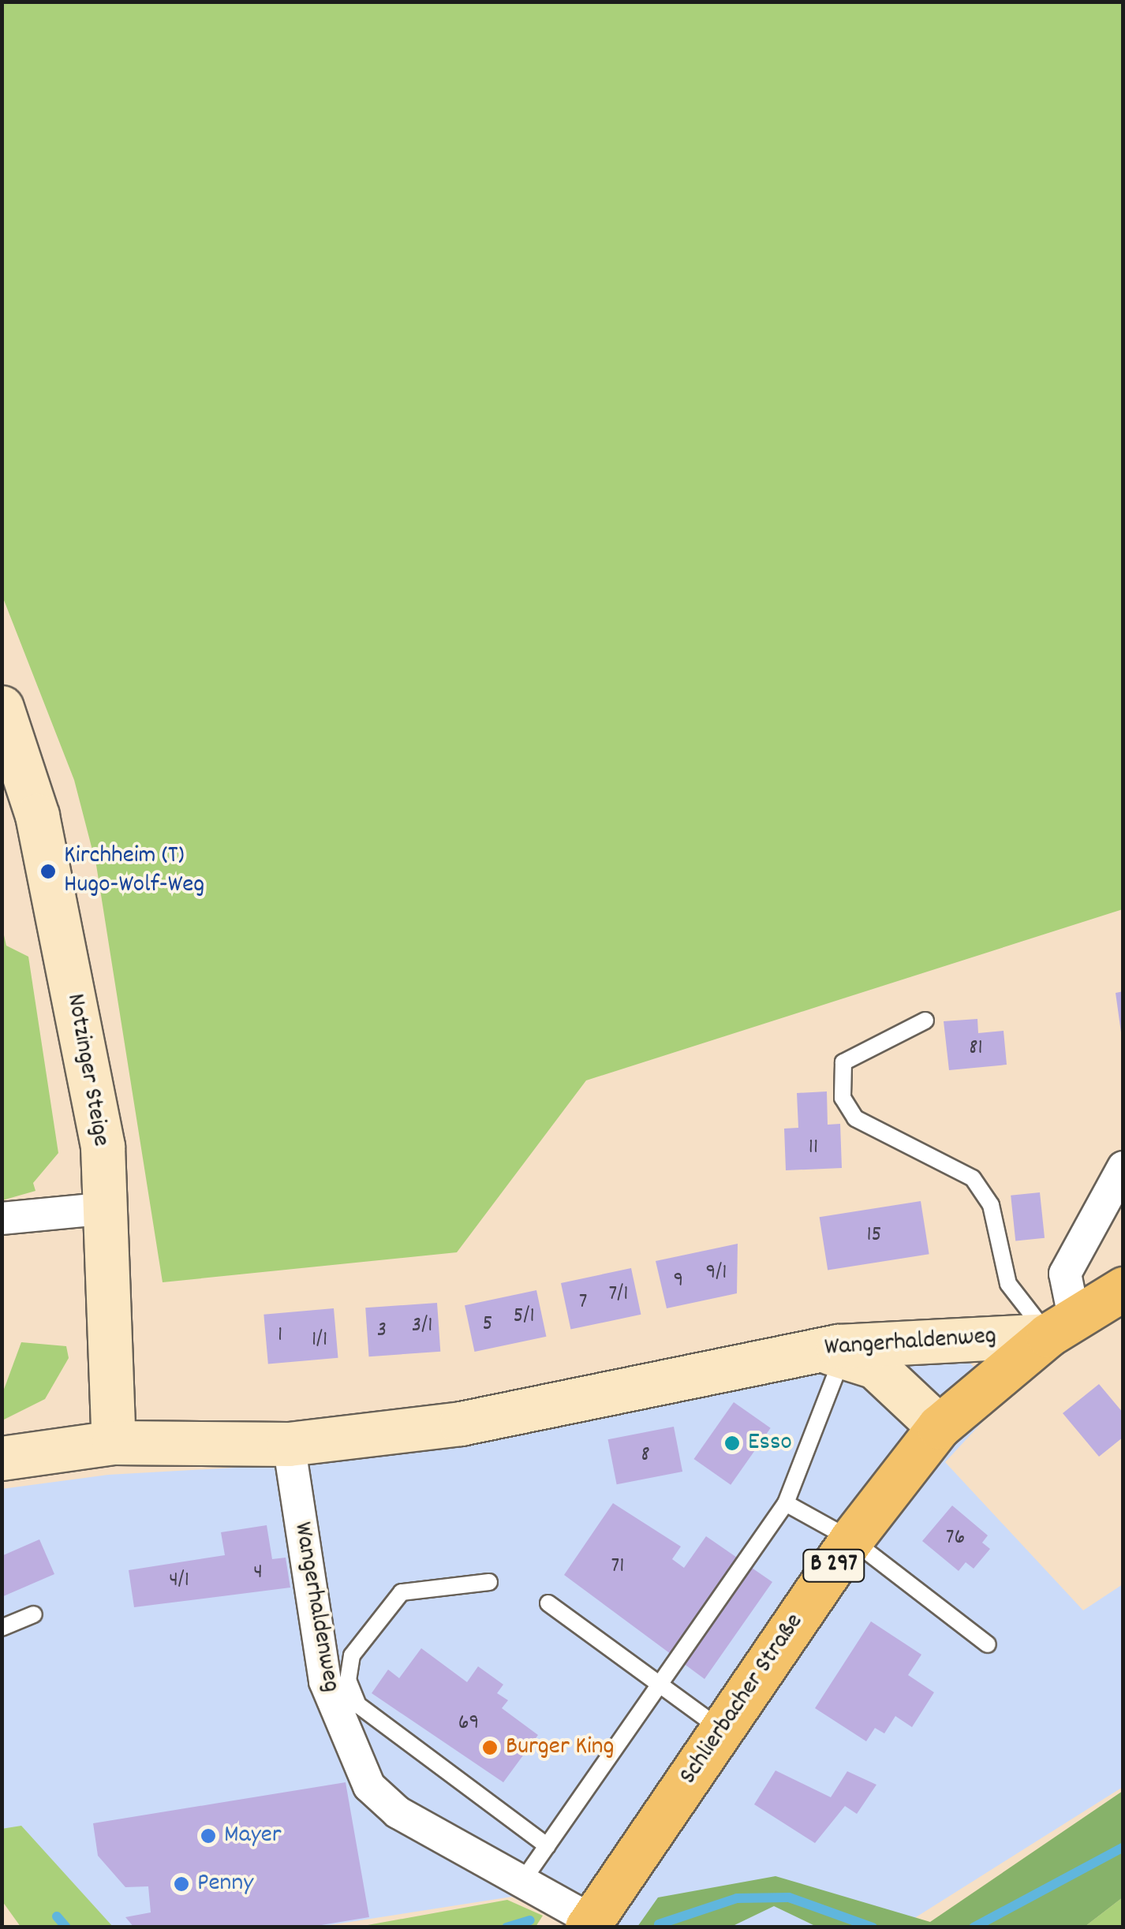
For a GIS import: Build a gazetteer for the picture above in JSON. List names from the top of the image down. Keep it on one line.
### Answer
{"streets":{"main road":["Notzinger Steige","Wangerhaldenweg","B 297","Schlierbacher Straße"]},"crossings":[["Notzinger Steige","Wangerhaldenweg"],["Wangerhaldenweg","Schlierbacher Straße"]],"places":["Kirchheim (T) Hugo-Wolf-Weg","Esso","Burger King","Mayer","Penny"],"house_numbers":["81","11","15","9/1","9","7/1","7","5/1","5","3/1","3","1","1/1","8","76","71","4","4/1","69"]}
